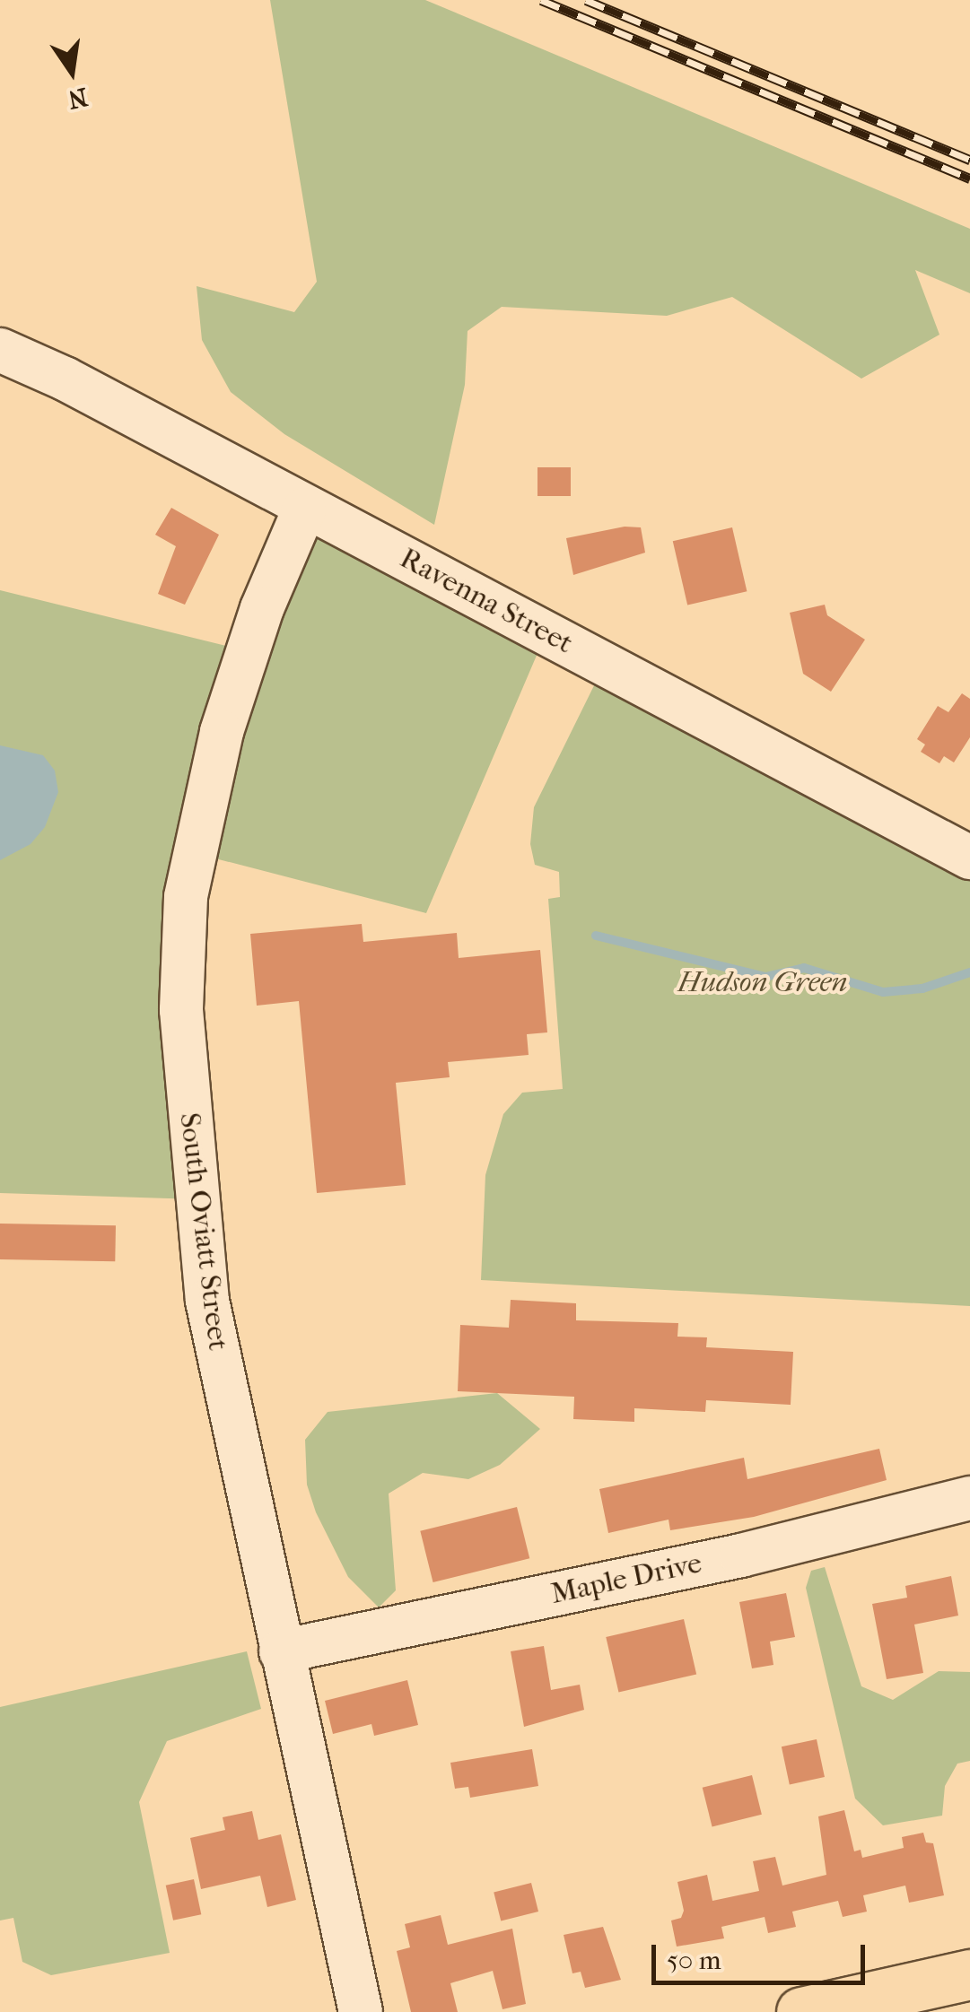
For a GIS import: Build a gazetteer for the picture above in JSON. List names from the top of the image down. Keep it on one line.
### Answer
{"streets":{"street":["Ravenna Street","South Oviatt Street","Maple Drive"]},"crossings":[["Ravenna Street","South Oviatt Street"],["South Oviatt Street","Maple Drive"]],"parks":["Hudson Green"],"scale_bar":"50 m","north":"bottom"}
